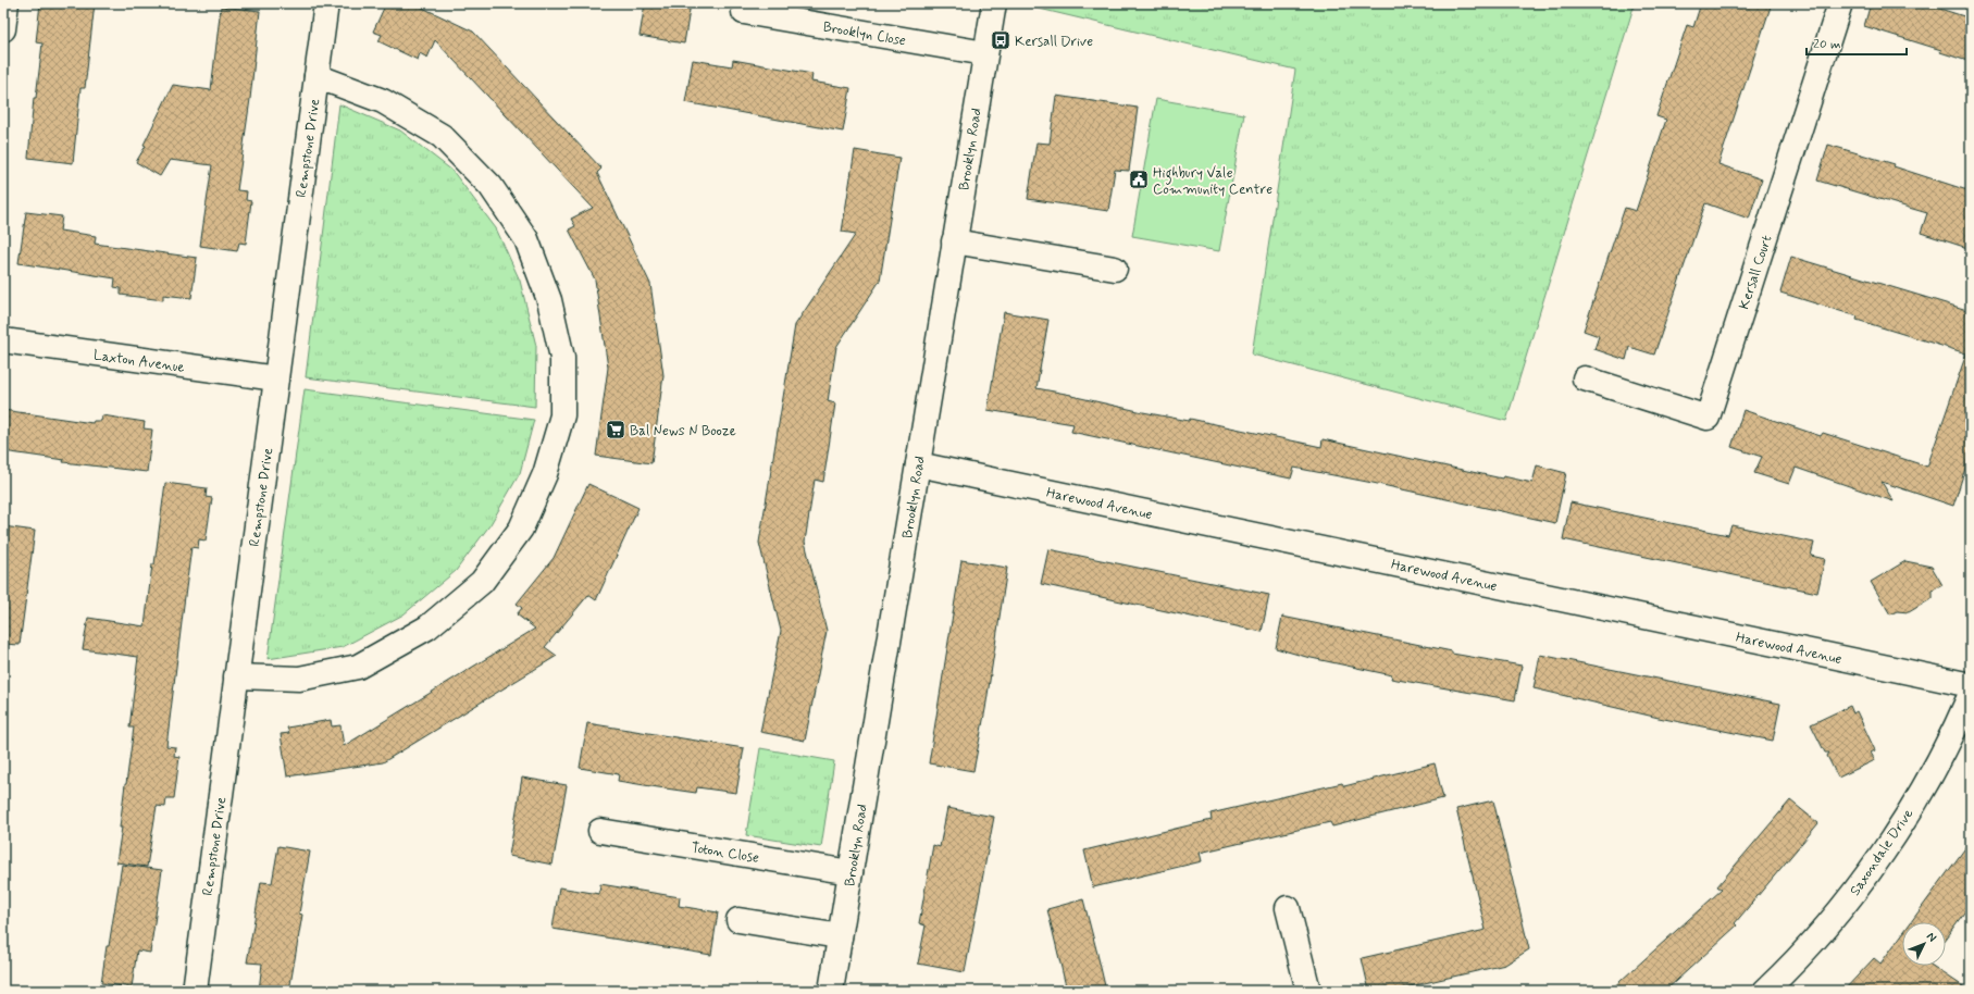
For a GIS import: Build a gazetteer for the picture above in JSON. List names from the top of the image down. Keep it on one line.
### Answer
{"streets":{"street":["Brooklyn Close","Rempstone Drive","Brooklyn Road","Kersall Court","Laxton Avenue","Harewood Avenue","Toton Close","Saxondale Drive"]},"crossings":[["Brooklyn Close","Brooklyn Road"],["Rempstone Drive","Laxton Avenue"],["Brooklyn Road","Harewood Avenue"],["Brooklyn Road","Toton Close"]],"places":{"bus stop":["Kersall Drive"],"public building":["Highbury Vale Community Centre"],"supermarket":["Bal News N Booze"]},"scale_bar":"20 m","north":"top right"}
